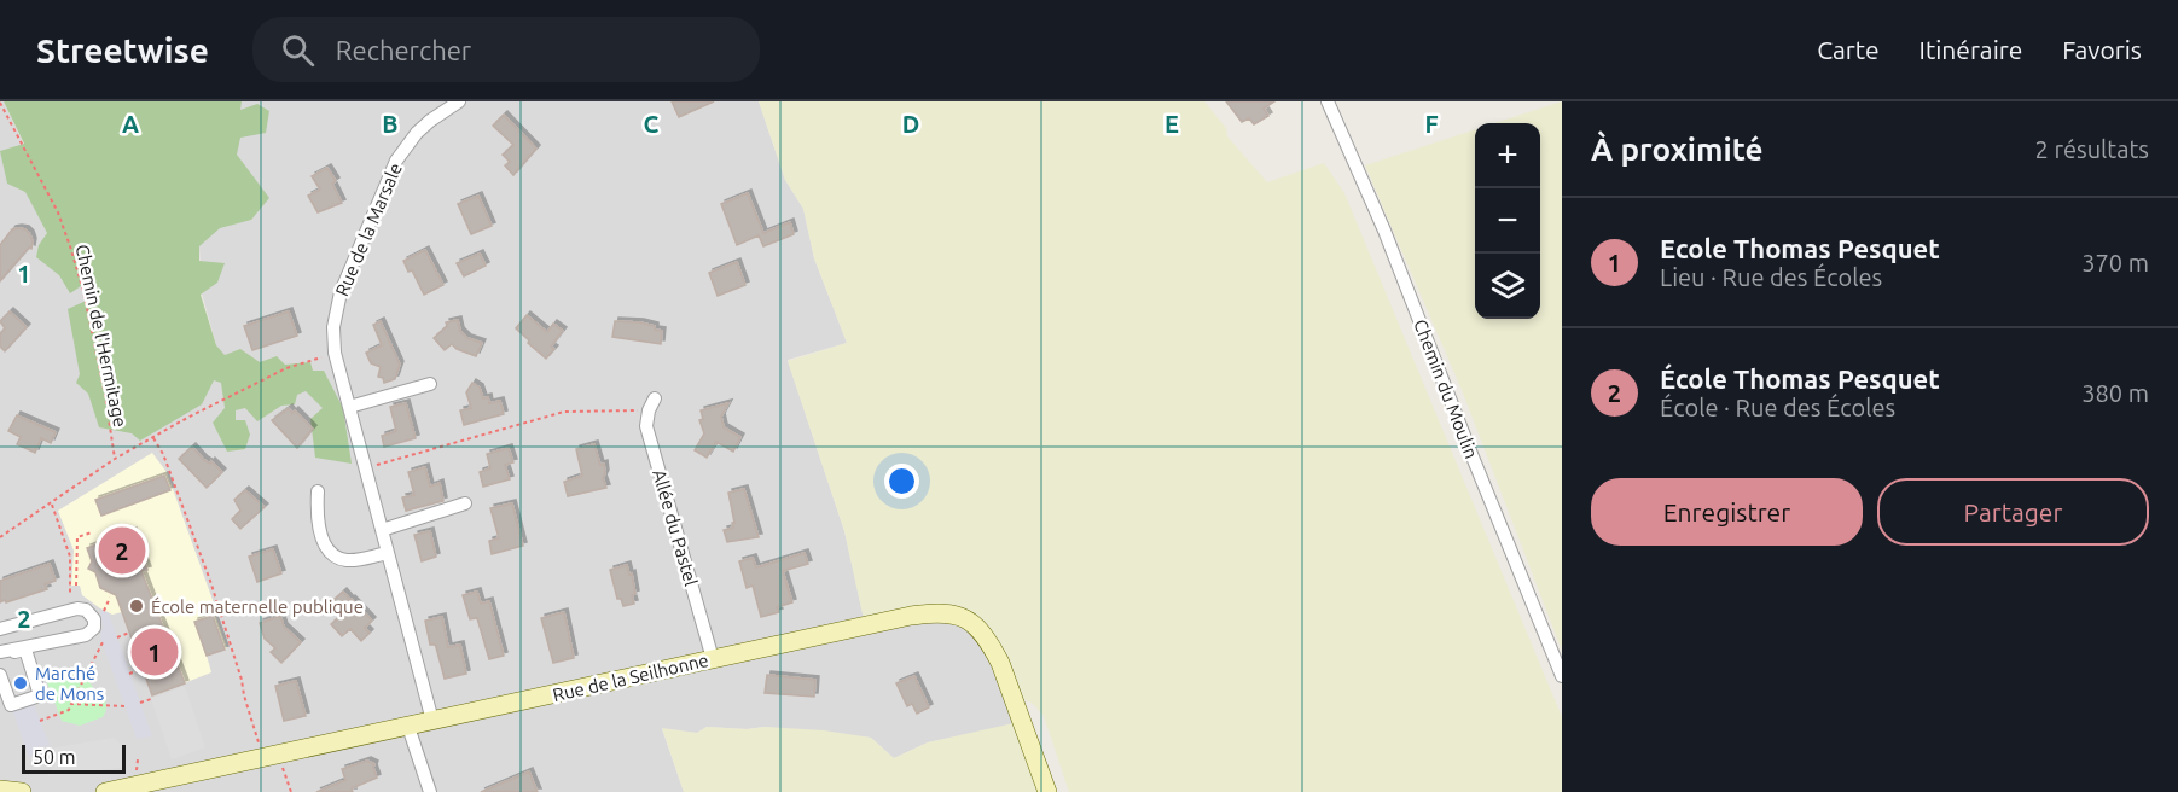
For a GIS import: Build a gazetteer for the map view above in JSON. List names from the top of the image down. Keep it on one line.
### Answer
{"streets":{"street":["Rue de la Marsale","Chemin du Moulin","Allée du Pastel","Rue de la Seilhonne"],"path":["Chemin de l'Hermitage"]},"crossings":[["Rue de la Marsale","Rue de la Seilhonne"],["Allée du Pastel","Rue de la Seilhonne"]],"places":["École maternelle publique","Marché de Mons"],"scale_bar":"50 m","page":{"header":"Streetwise","search":"Rechercher","nav":["Carte","Itinéraire","Favoris"],"heading":["À proximité","2 résultats"],"map_buttons":["+","−"],"list":[{"mark":"1","name":"Ecole Thomas Pesquet","note":"Lieu · Rue des Écoles","value":"370 m"},{"mark":"2","name":"École Thomas Pesquet","note":"École · Rue des Écoles","value":"380 m"}],"buttons":["Enregistrer","Partager"],"pins":["2","1"],"scale":"50 m"},"grid":{"columns":["A","B","C","D","E","F"],"rows":["1","2"]}}
